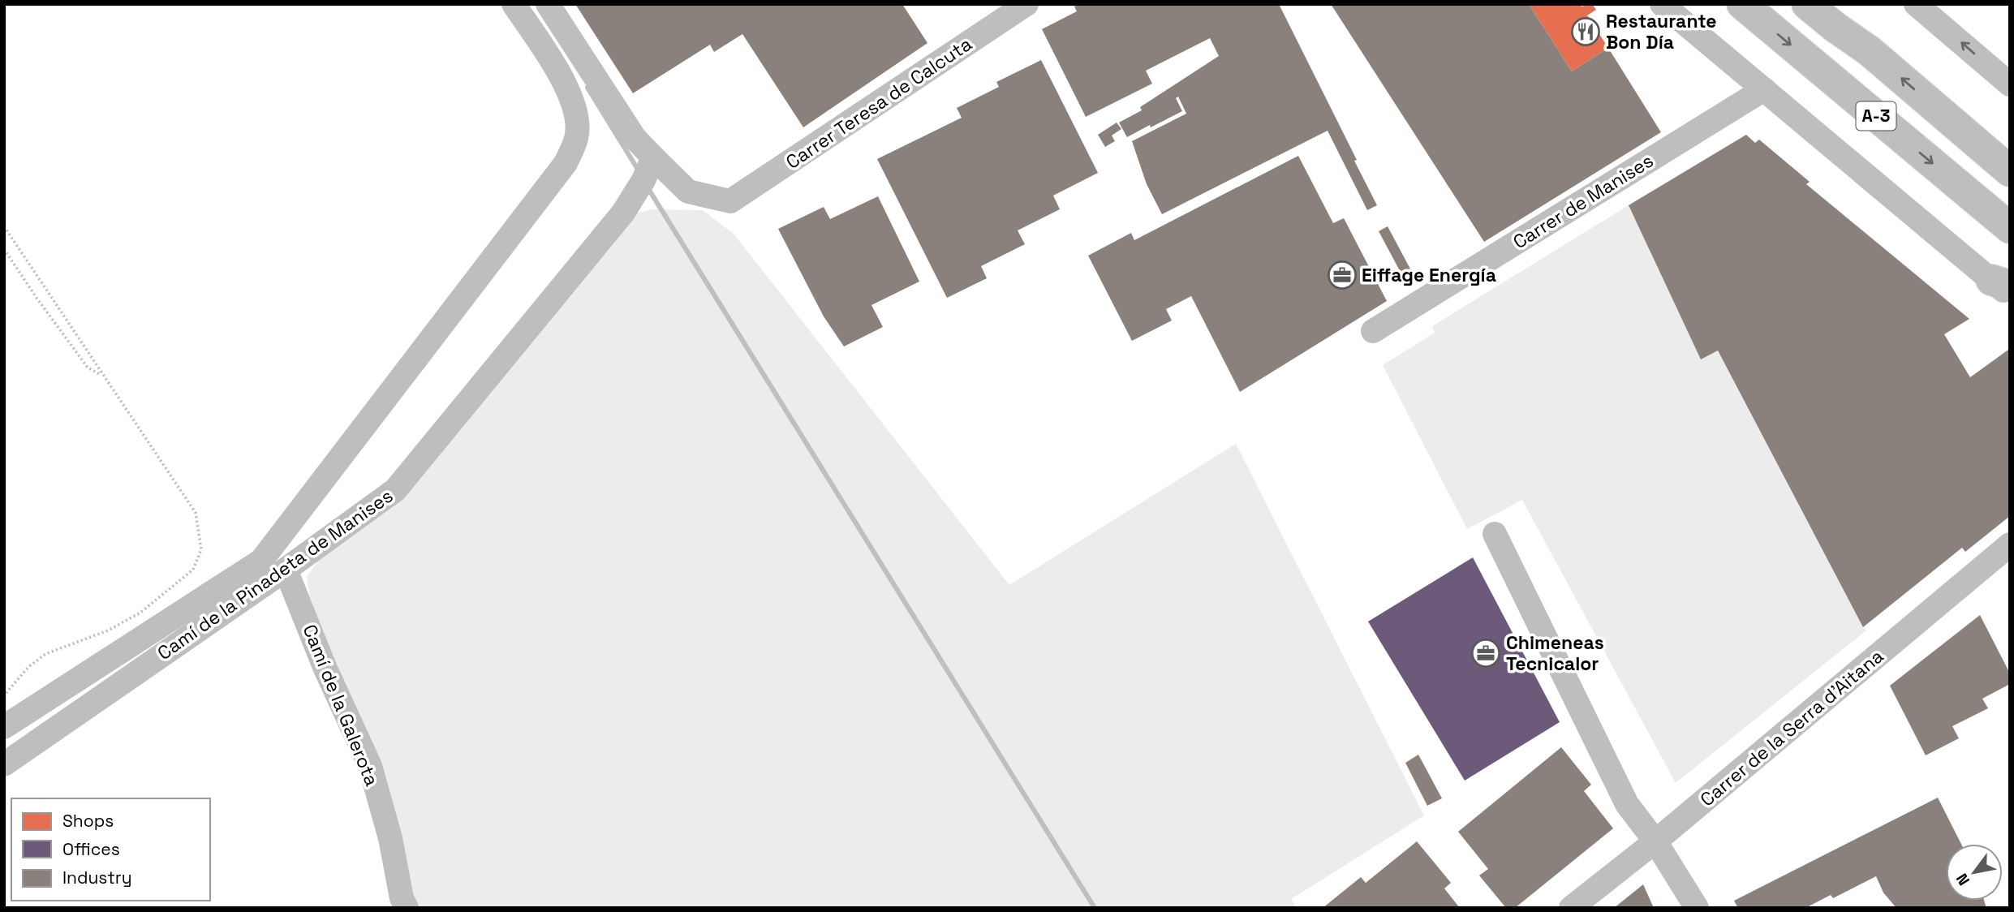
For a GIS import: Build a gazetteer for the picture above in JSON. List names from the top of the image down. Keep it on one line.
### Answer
{"streets":{"highway":["A-3"],"street":["Carrer Teresa de Calcuta","Carrer de Manises","Camí de la Pinadeta de Manises","Camí de la Galerota","Carrer de la Serra d'Aitana"]},"crossings":[["Carrer Teresa de Calcuta","Camí de la Pinadeta de Manises"],["Camí de la Pinadeta de Manises","Camí de la Galerota"]],"places":{"restaurant":["Restaurante Bon Día"],"office":["Eiffage Energía","Chimeneas Tecnicalor"]},"legend":["Shops","Offices","Industry"],"north":"bottom left"}
